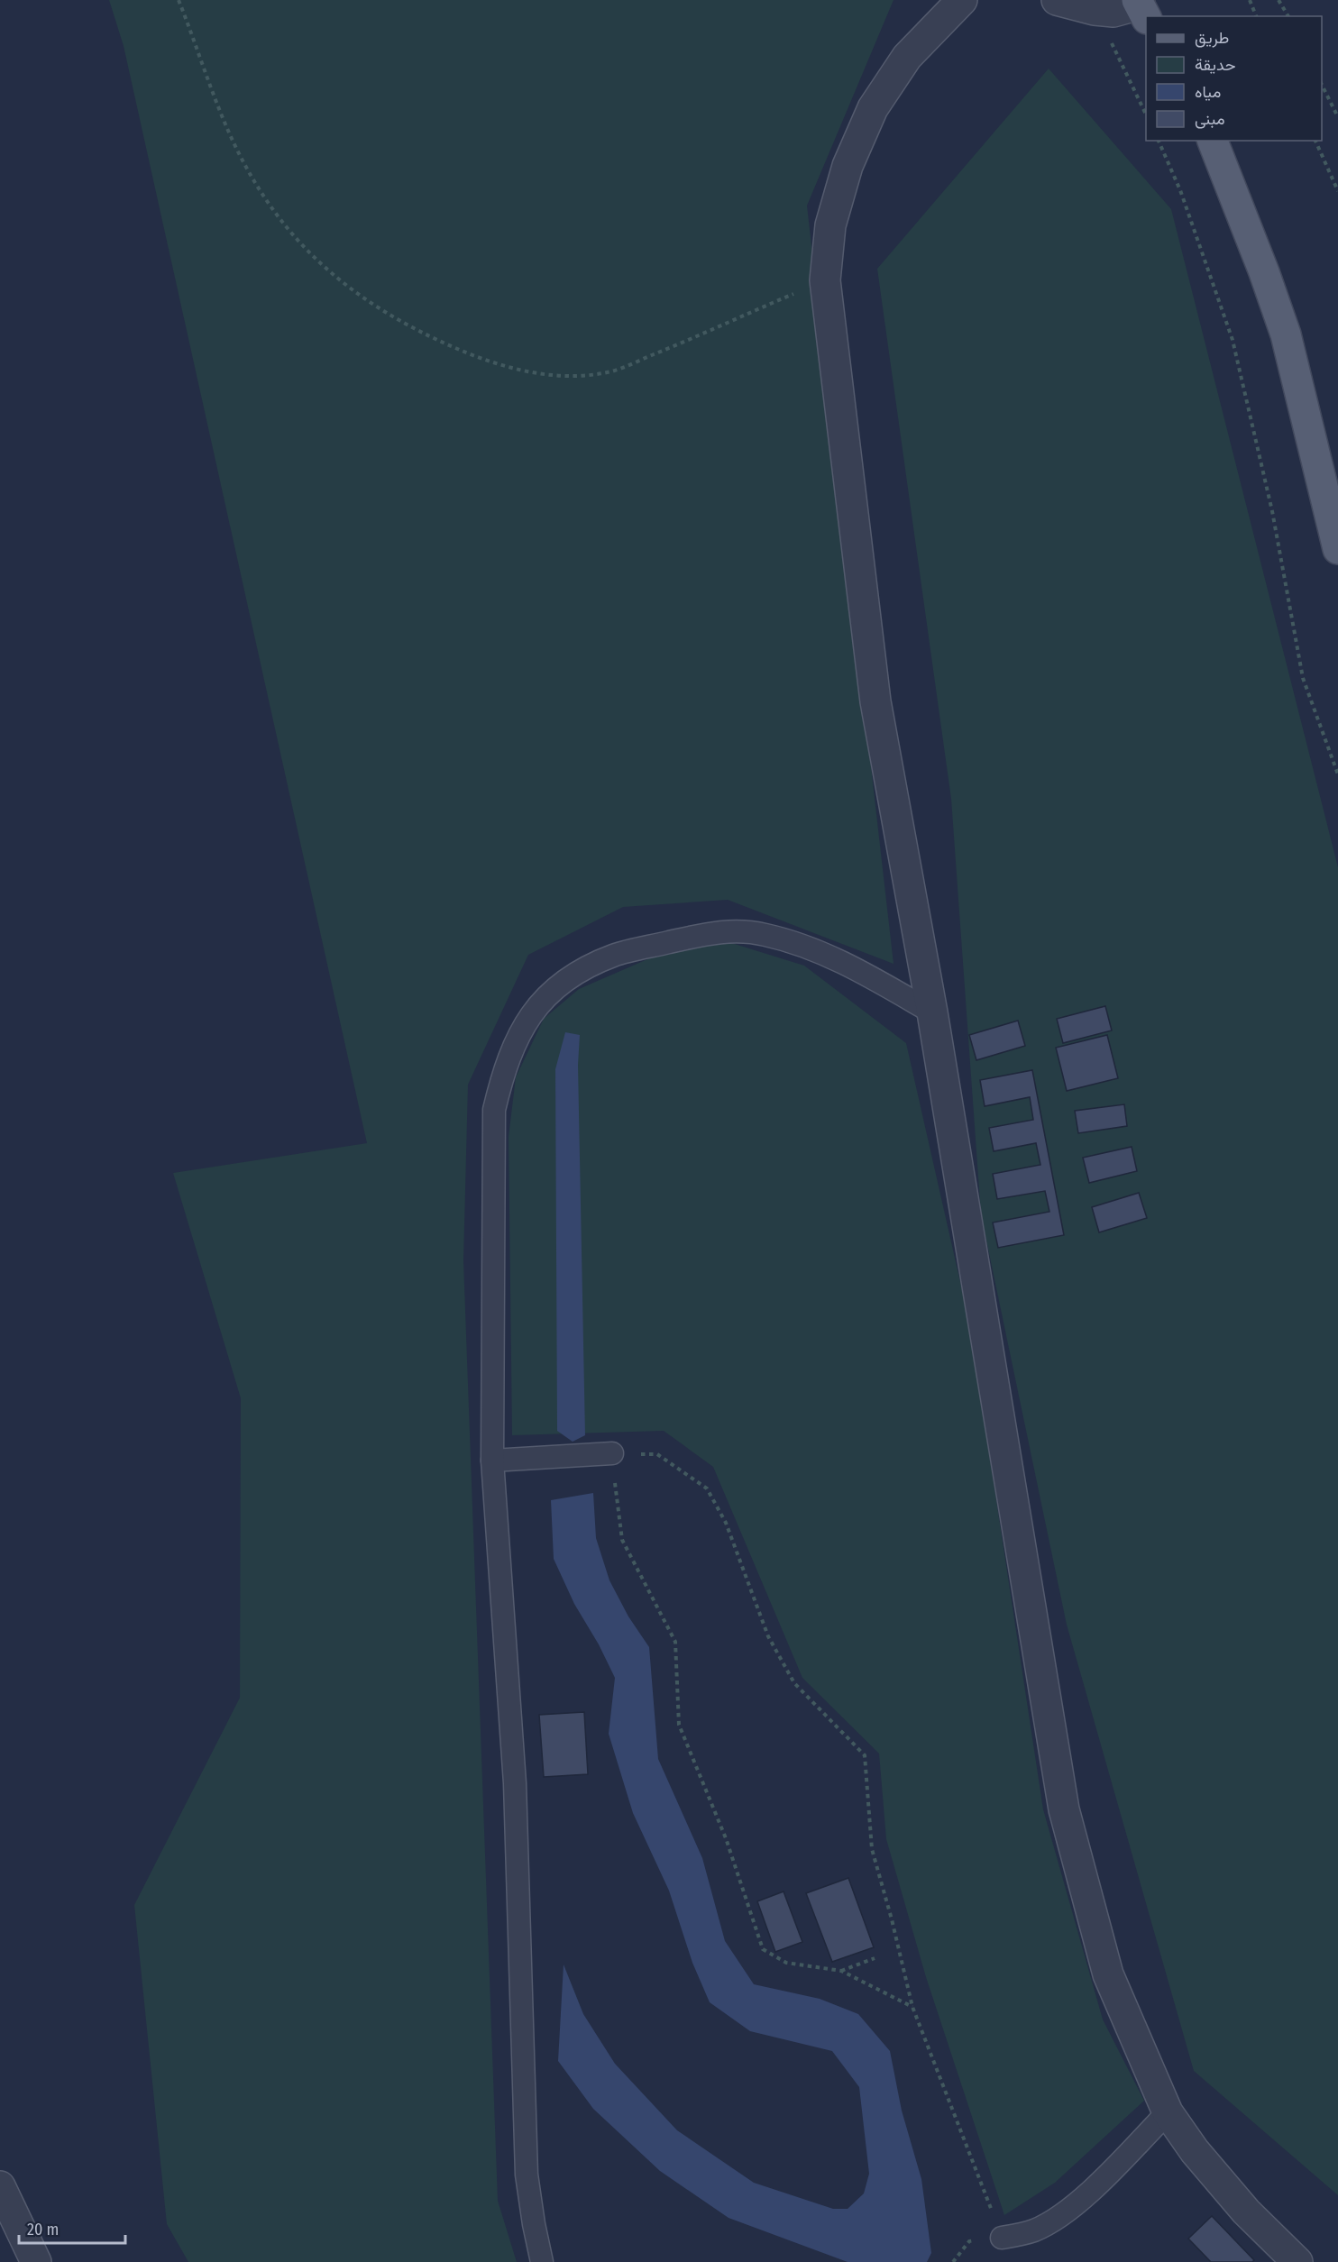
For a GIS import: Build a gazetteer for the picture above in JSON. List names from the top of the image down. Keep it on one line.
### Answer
{"legend":["طريق","حديقة","مياه","مبنى"],"scale_bar":"20 m"}
